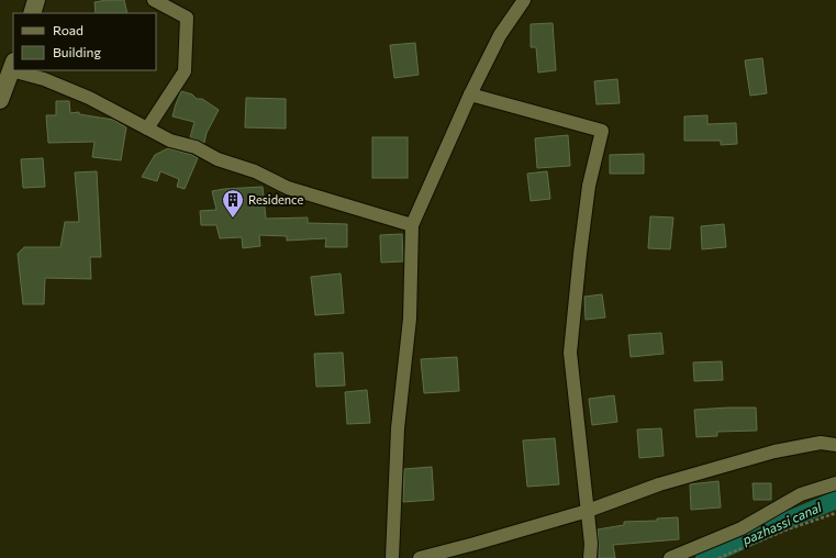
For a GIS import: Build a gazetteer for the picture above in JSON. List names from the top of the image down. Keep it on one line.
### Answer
{"water":["pazhassi canal"],"places":{"building":["Residence"]},"legend":["Road","Building"]}
